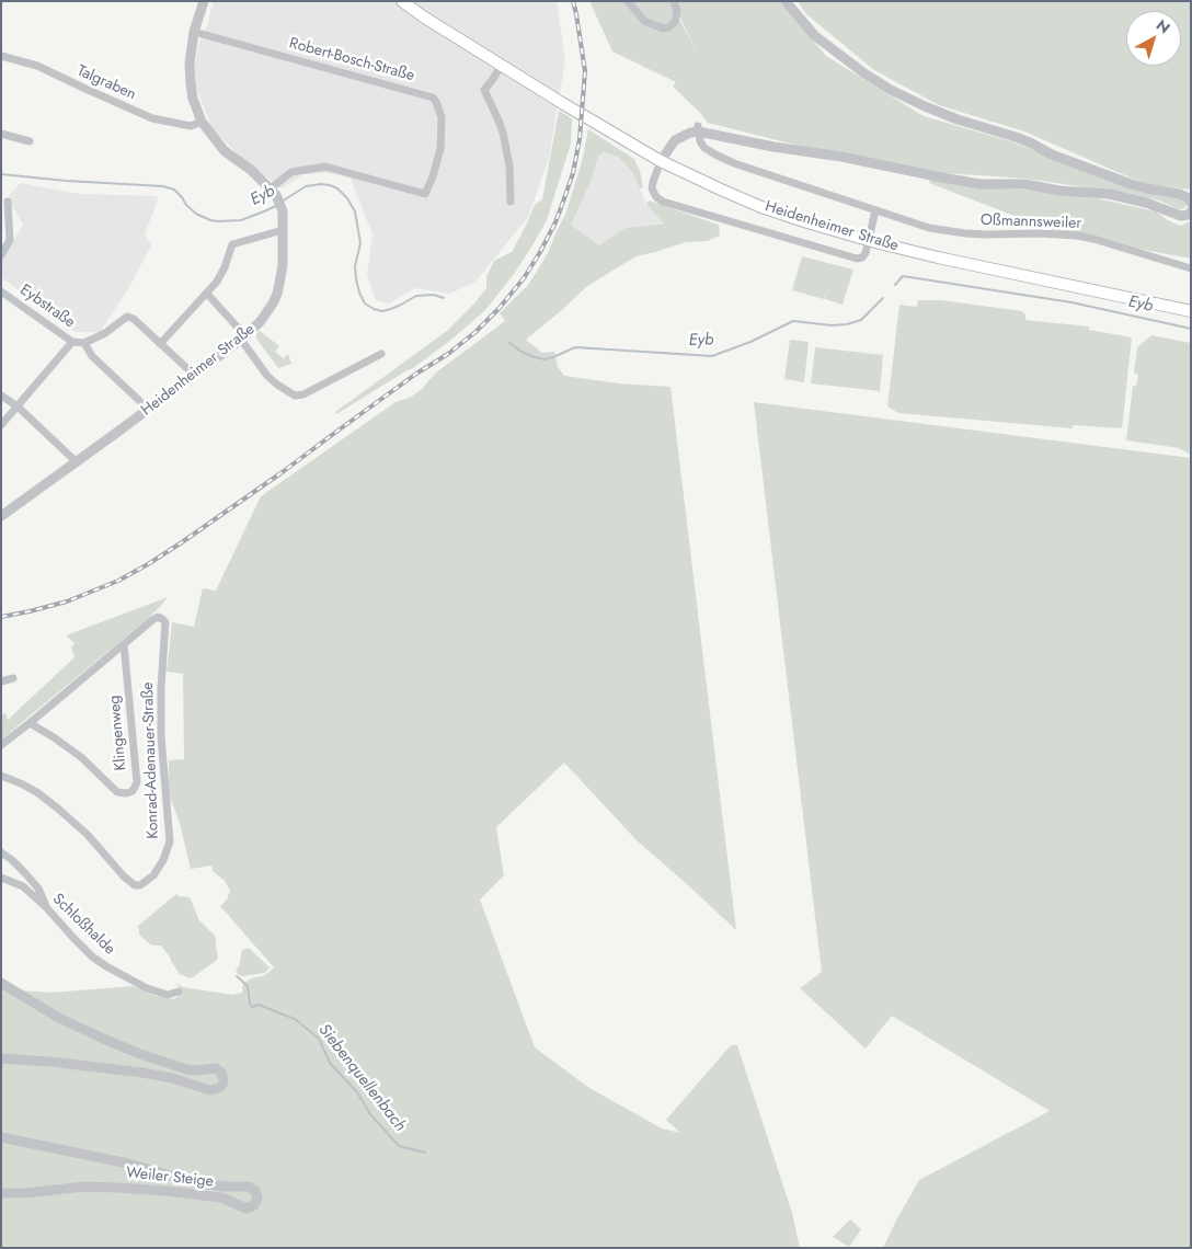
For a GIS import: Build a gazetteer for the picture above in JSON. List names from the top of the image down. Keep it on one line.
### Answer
{"streets":{"main road":["Heidenheimer Straße"],"street":["Robert-Bosch-Straße","Talgraben","Oßmannsweiler","Eybstraße","Klingenweg","Konrad-Adenauer-Straße","Schloßhalde","Weiler Steige"]},"crossings":[["Robert-Bosch-Straße","Heidenheimer Straße"],["Talgraben","Heidenheimer Straße"],["Oßmannsweiler","Heidenheimer Straße"],["Heidenheimer Straße","Eybstraße"],["Klingenweg","Konrad-Adenauer-Straße"]],"water":["Eyb","Siebenquellenbach"],"north":"top right"}
